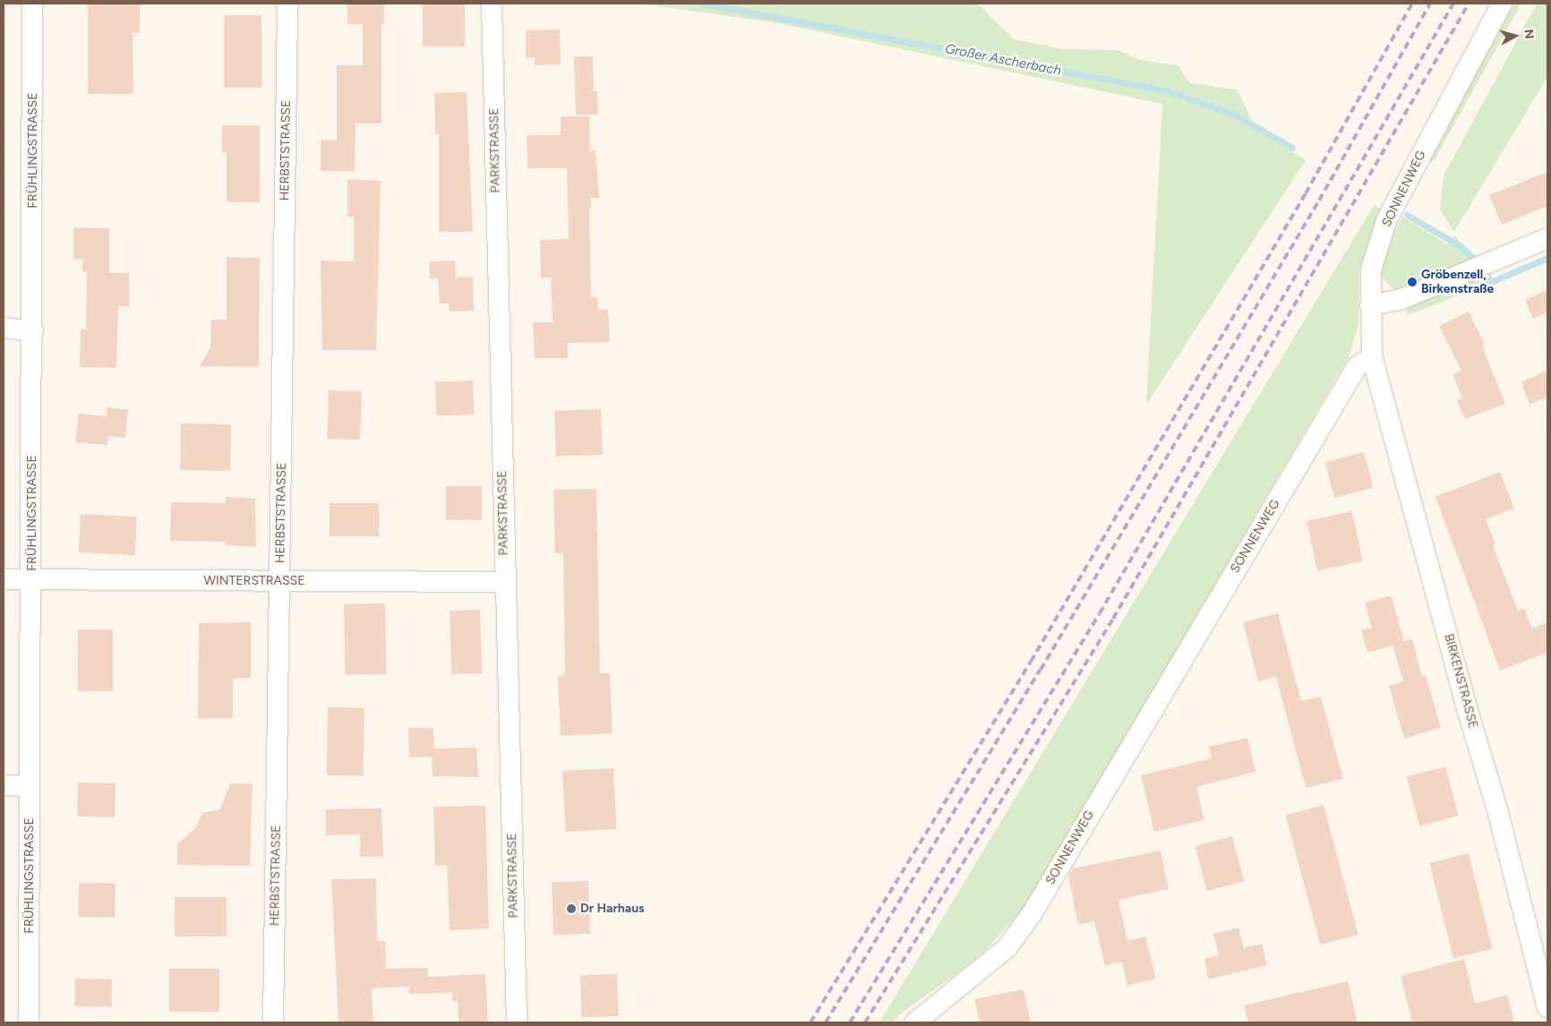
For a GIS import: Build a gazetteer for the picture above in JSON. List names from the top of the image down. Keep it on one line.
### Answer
{"streets":{"street":["FRÜHLINGSTRASSE","HERBSTSTRASSE","PARKSTRASSE","SONNENWEG","WINTERSTRASSE","BIRKENSTRASSE"]},"crossings":[["FRÜHLINGSTRASSE","WINTERSTRASSE"],["HERBSTSTRASSE","WINTERSTRASSE"],["PARKSTRASSE","WINTERSTRASSE"],["SONNENWEG","BIRKENSTRASSE"]],"water":["Großer Ascherbach"],"places":["Gröbenzell, Birkenstraße","Dr Harhaus"],"north":"right"}
